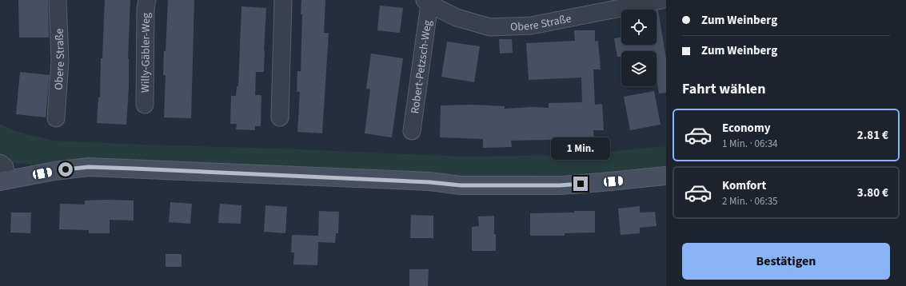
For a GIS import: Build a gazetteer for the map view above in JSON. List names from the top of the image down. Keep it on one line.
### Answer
{"streets":{"street":["Obere Straße","Willy-Gäbler-Weg","Robert-Petzsch-Weg"]},"crossings":[["Obere Straße","Robert-Petzsch-Weg"]],"page":{"banner":["Zum Weinberg","Zum Weinberg"],"heading":"Fahrt wählen","list":[{"name":"Economy","note":"1 Min. · 06:34","value":"2.81 €"},{"name":"Komfort","note":"2 Min. · 06:35","value":"3.80 €"}],"bubble":"1 Min.","buttons":"Bestätigen"}}
